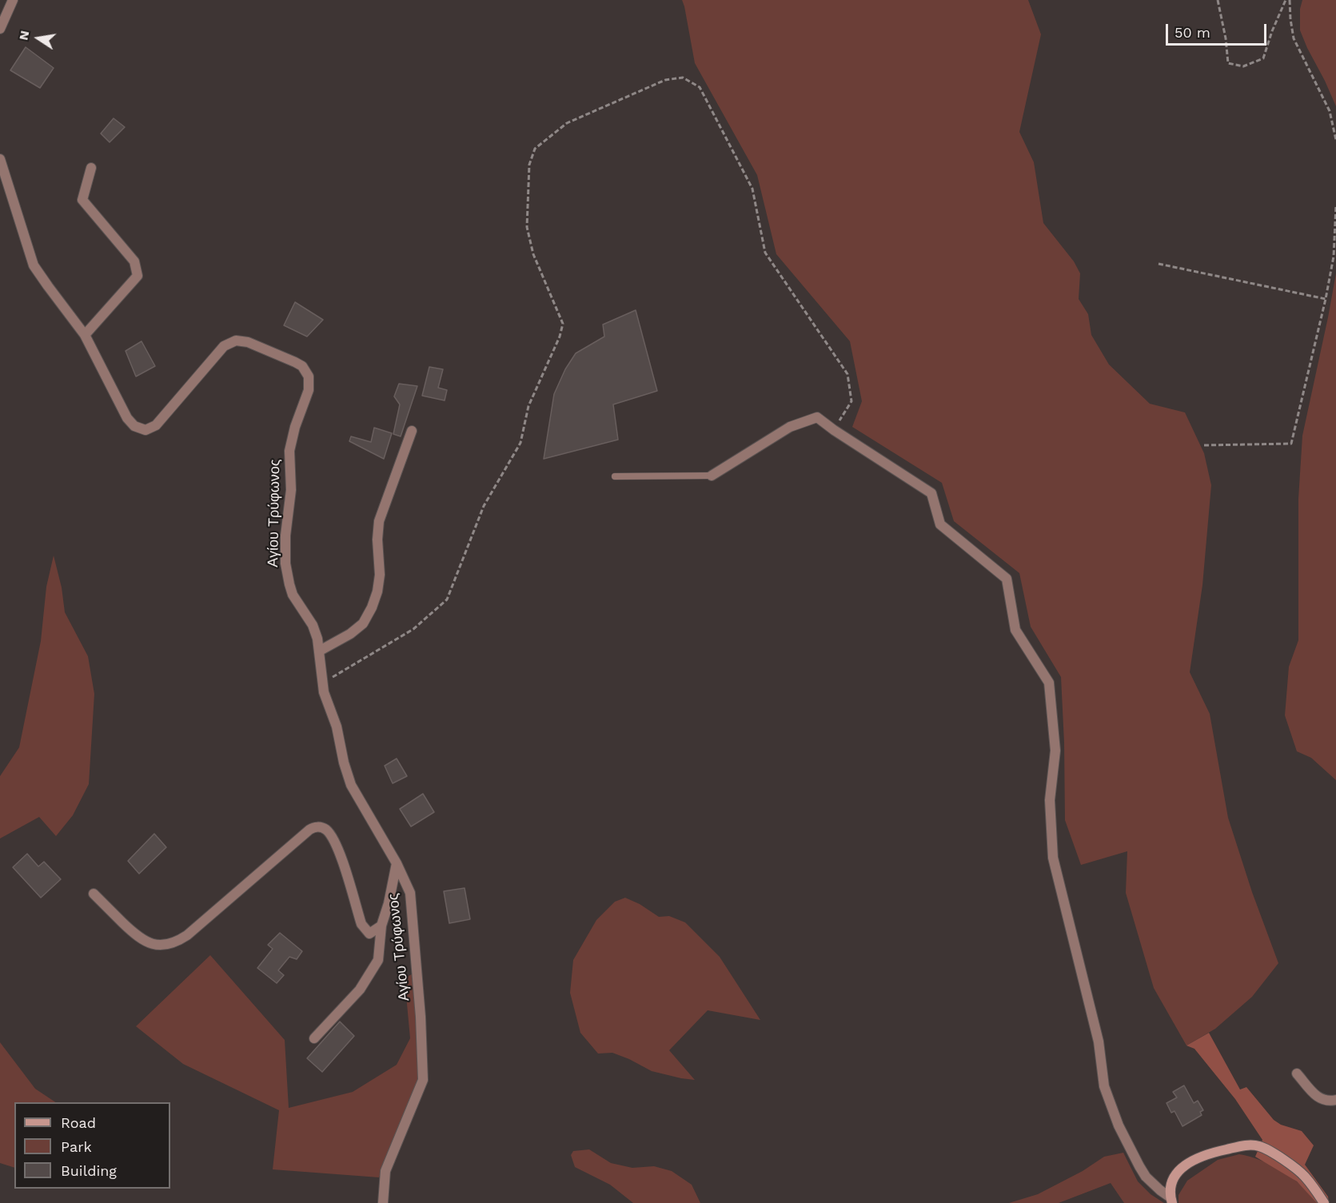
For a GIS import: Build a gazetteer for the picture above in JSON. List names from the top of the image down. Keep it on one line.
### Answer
{"streets":{"street":["Αγίου Τρύφωνος"]},"legend":["Road","Park","Building"],"scale_bar":"50 m","north":"left"}
